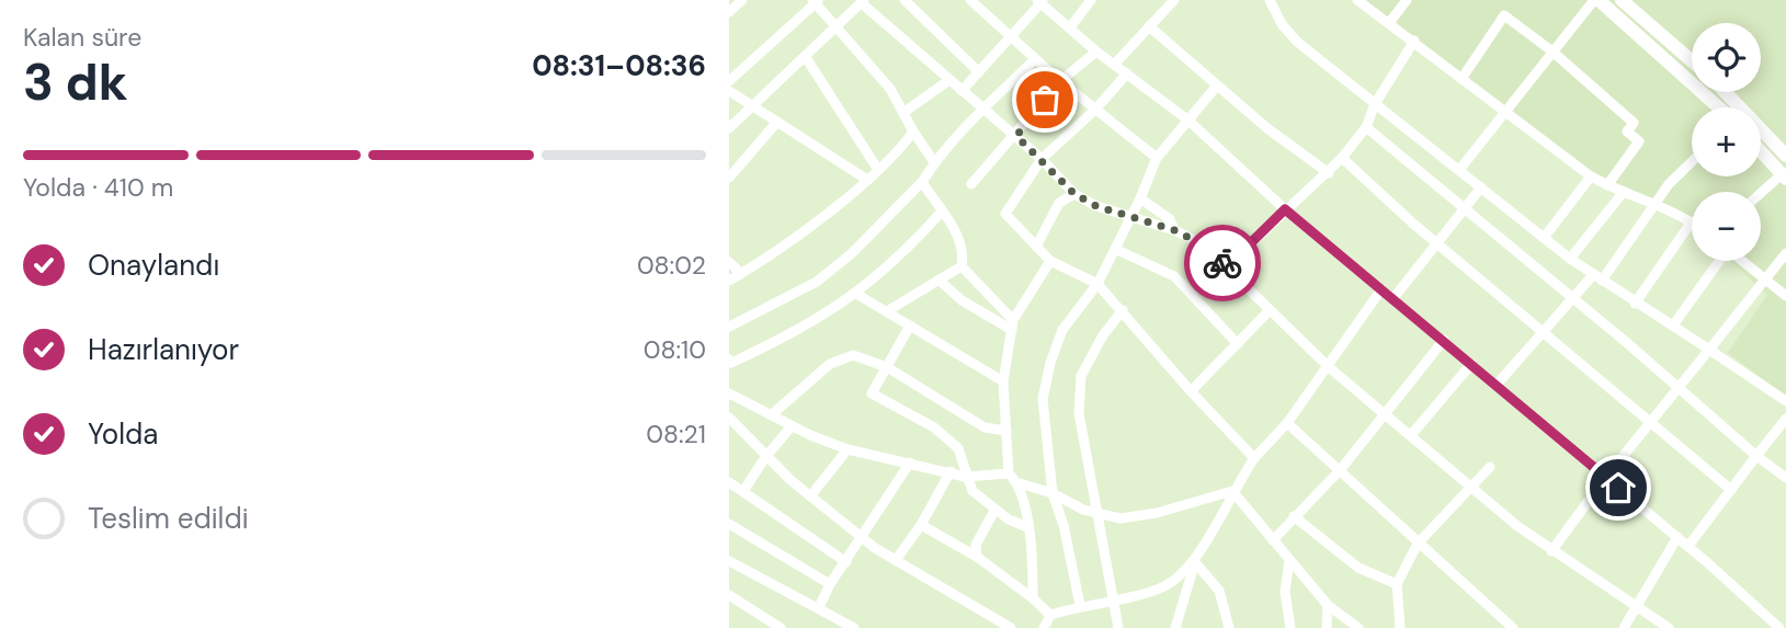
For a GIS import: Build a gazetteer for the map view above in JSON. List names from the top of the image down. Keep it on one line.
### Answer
{"page":{"heading":["3 dk","Kalan süre","08:31–08:36"],"map_buttons":["+","−"],"bar":"Yolda · 410 m","list":[["Onaylandı","08:02"],["Hazırlanıyor","08:10"],["Yolda","08:21"],"Teslim edildi"]}}
